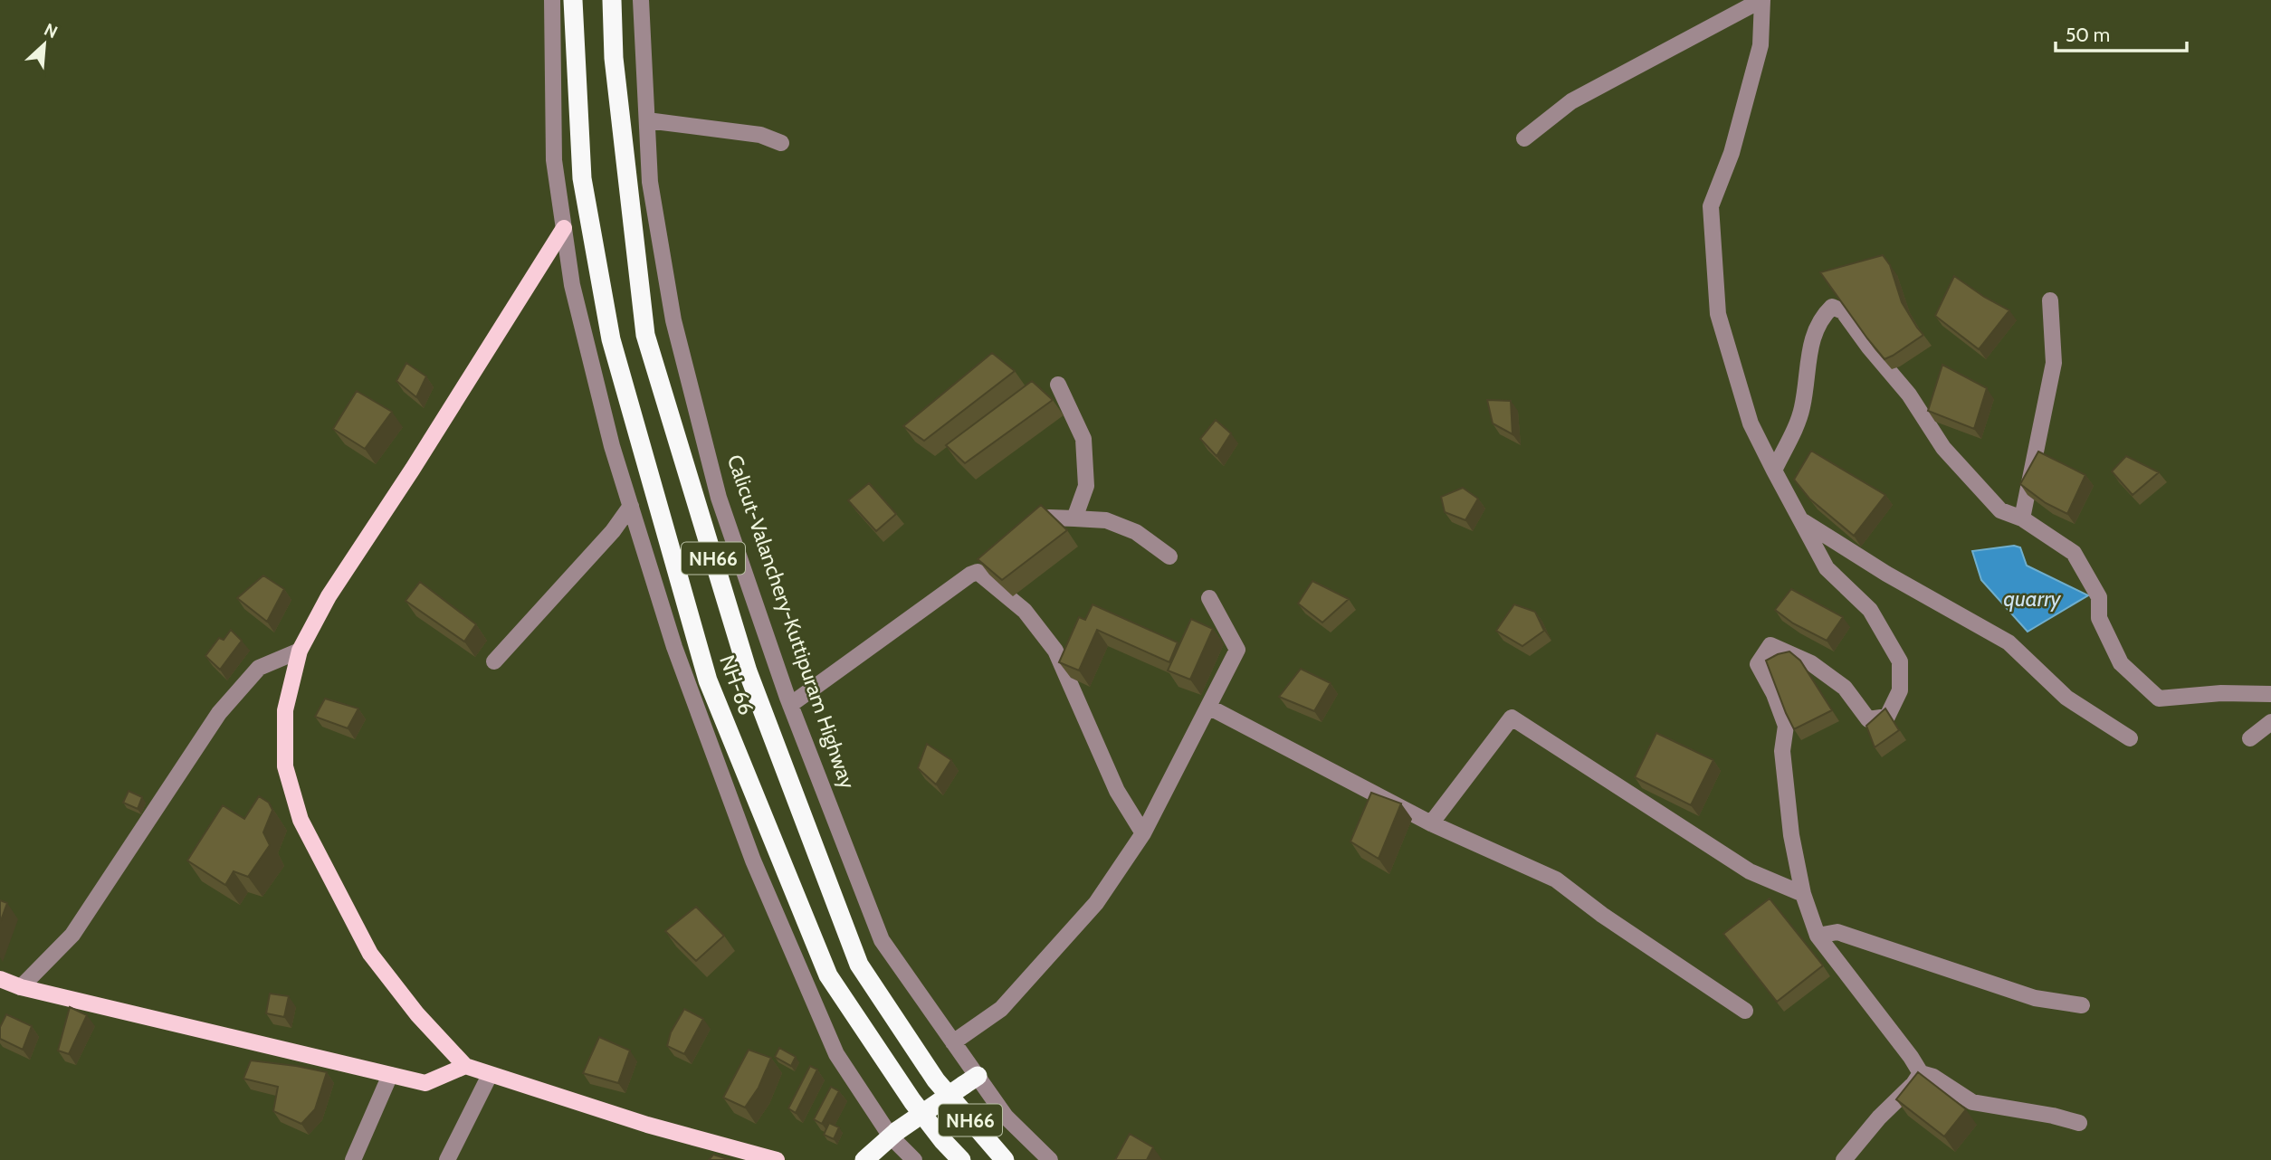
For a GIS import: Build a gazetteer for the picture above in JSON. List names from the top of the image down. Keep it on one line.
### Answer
{"streets":{"highway":["NH66","NH-66"],"street":["Calicut-Valanchery-Kuttipuram Highway"]},"water":["quarry"],"scale_bar":"50 m","north":"top right"}
